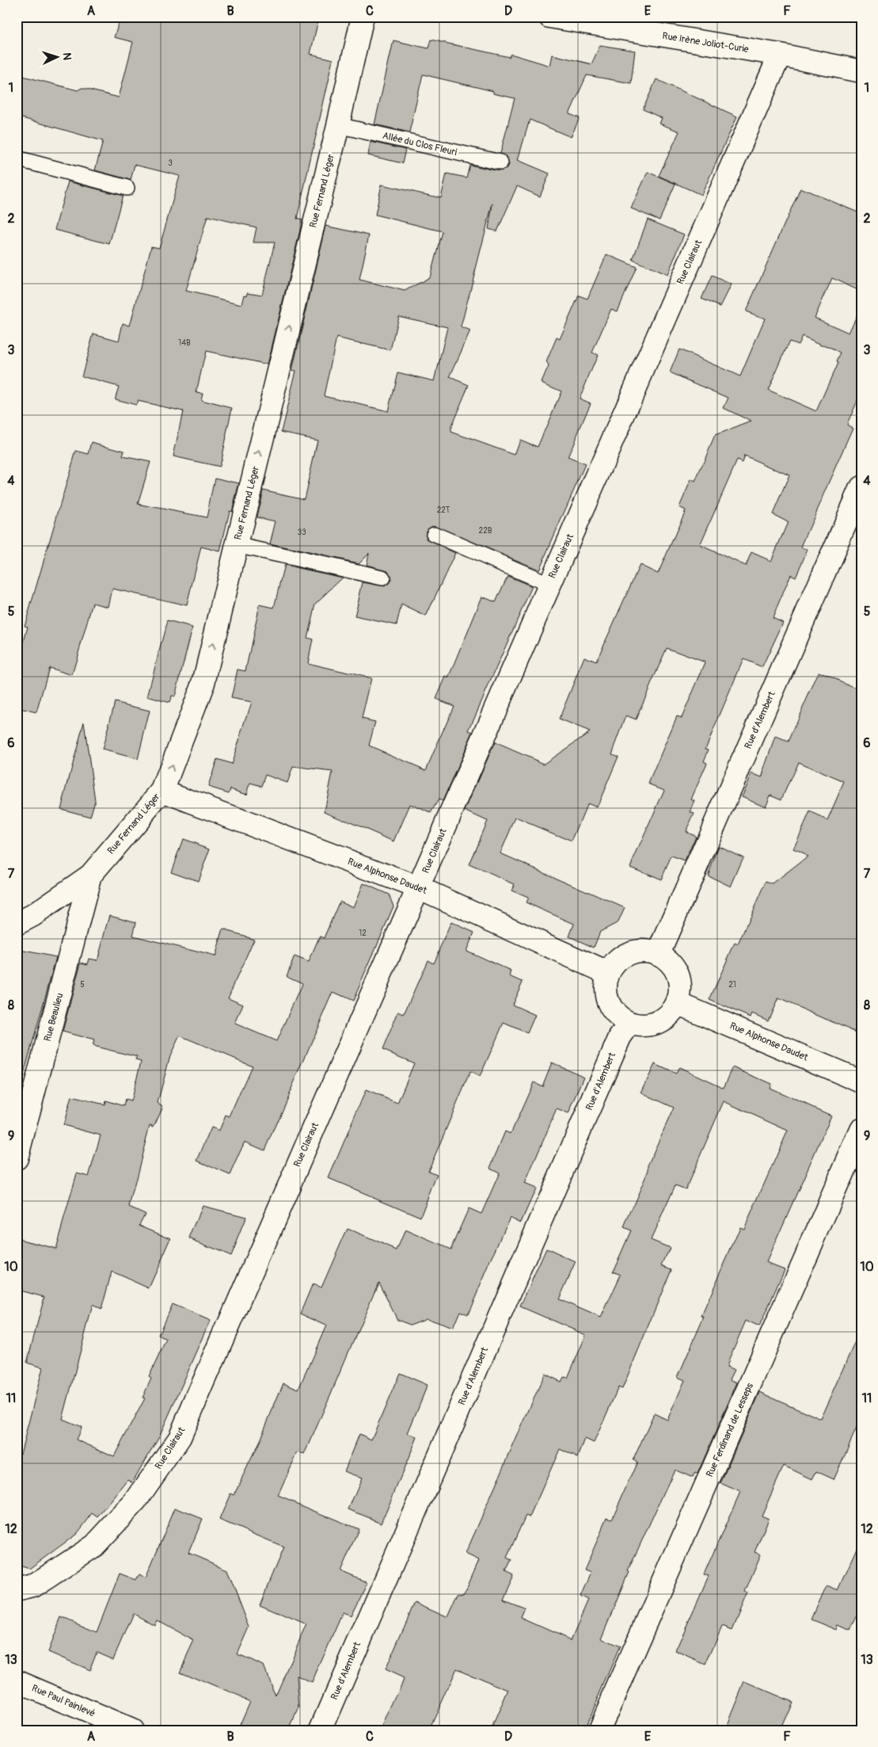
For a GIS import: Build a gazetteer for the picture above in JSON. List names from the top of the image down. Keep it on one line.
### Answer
{"streets":{"street":["Rue Irène Joliot-Curie","Rue Fernand Léger","Rue Clairaut","Rue d'Alembert","Rue Alphonse Daudet","Rue Beaulieu","Rue Ferdinand de Lesseps","Rue Paul Painlevé"],"lane":["Allée du Clos Fleuri"]},"crossings":[["Rue Irène Joliot-Curie","Rue Clairaut"],["Allée du Clos Fleuri","Rue Fernand Léger"],["Rue Fernand Léger","Rue Alphonse Daudet"],["Rue Fernand Léger","Rue Beaulieu"],["Rue Clairaut","Rue Alphonse Daudet"],["Rue d'Alembert","Rue Alphonse Daudet"]],"one_way":["Rue Fernand Léger"],"house_numbers":["3","14B","22T","22B","33","12","5","21"],"north":"right","grid":{"columns":["A","B","C","D","E","F"],"rows":["1","2","3","4","5","6","7","8","9","10","11","12","13"]}}
